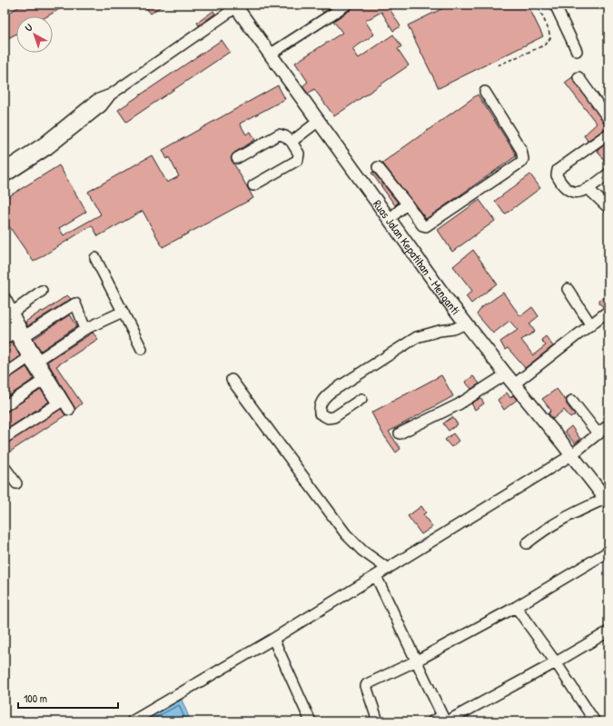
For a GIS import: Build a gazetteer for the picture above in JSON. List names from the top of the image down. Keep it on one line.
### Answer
{"streets":{"main road":["Ruas Jalan Kepatihan - Menganti"]},"scale_bar":"100 m","north":"top left"}
